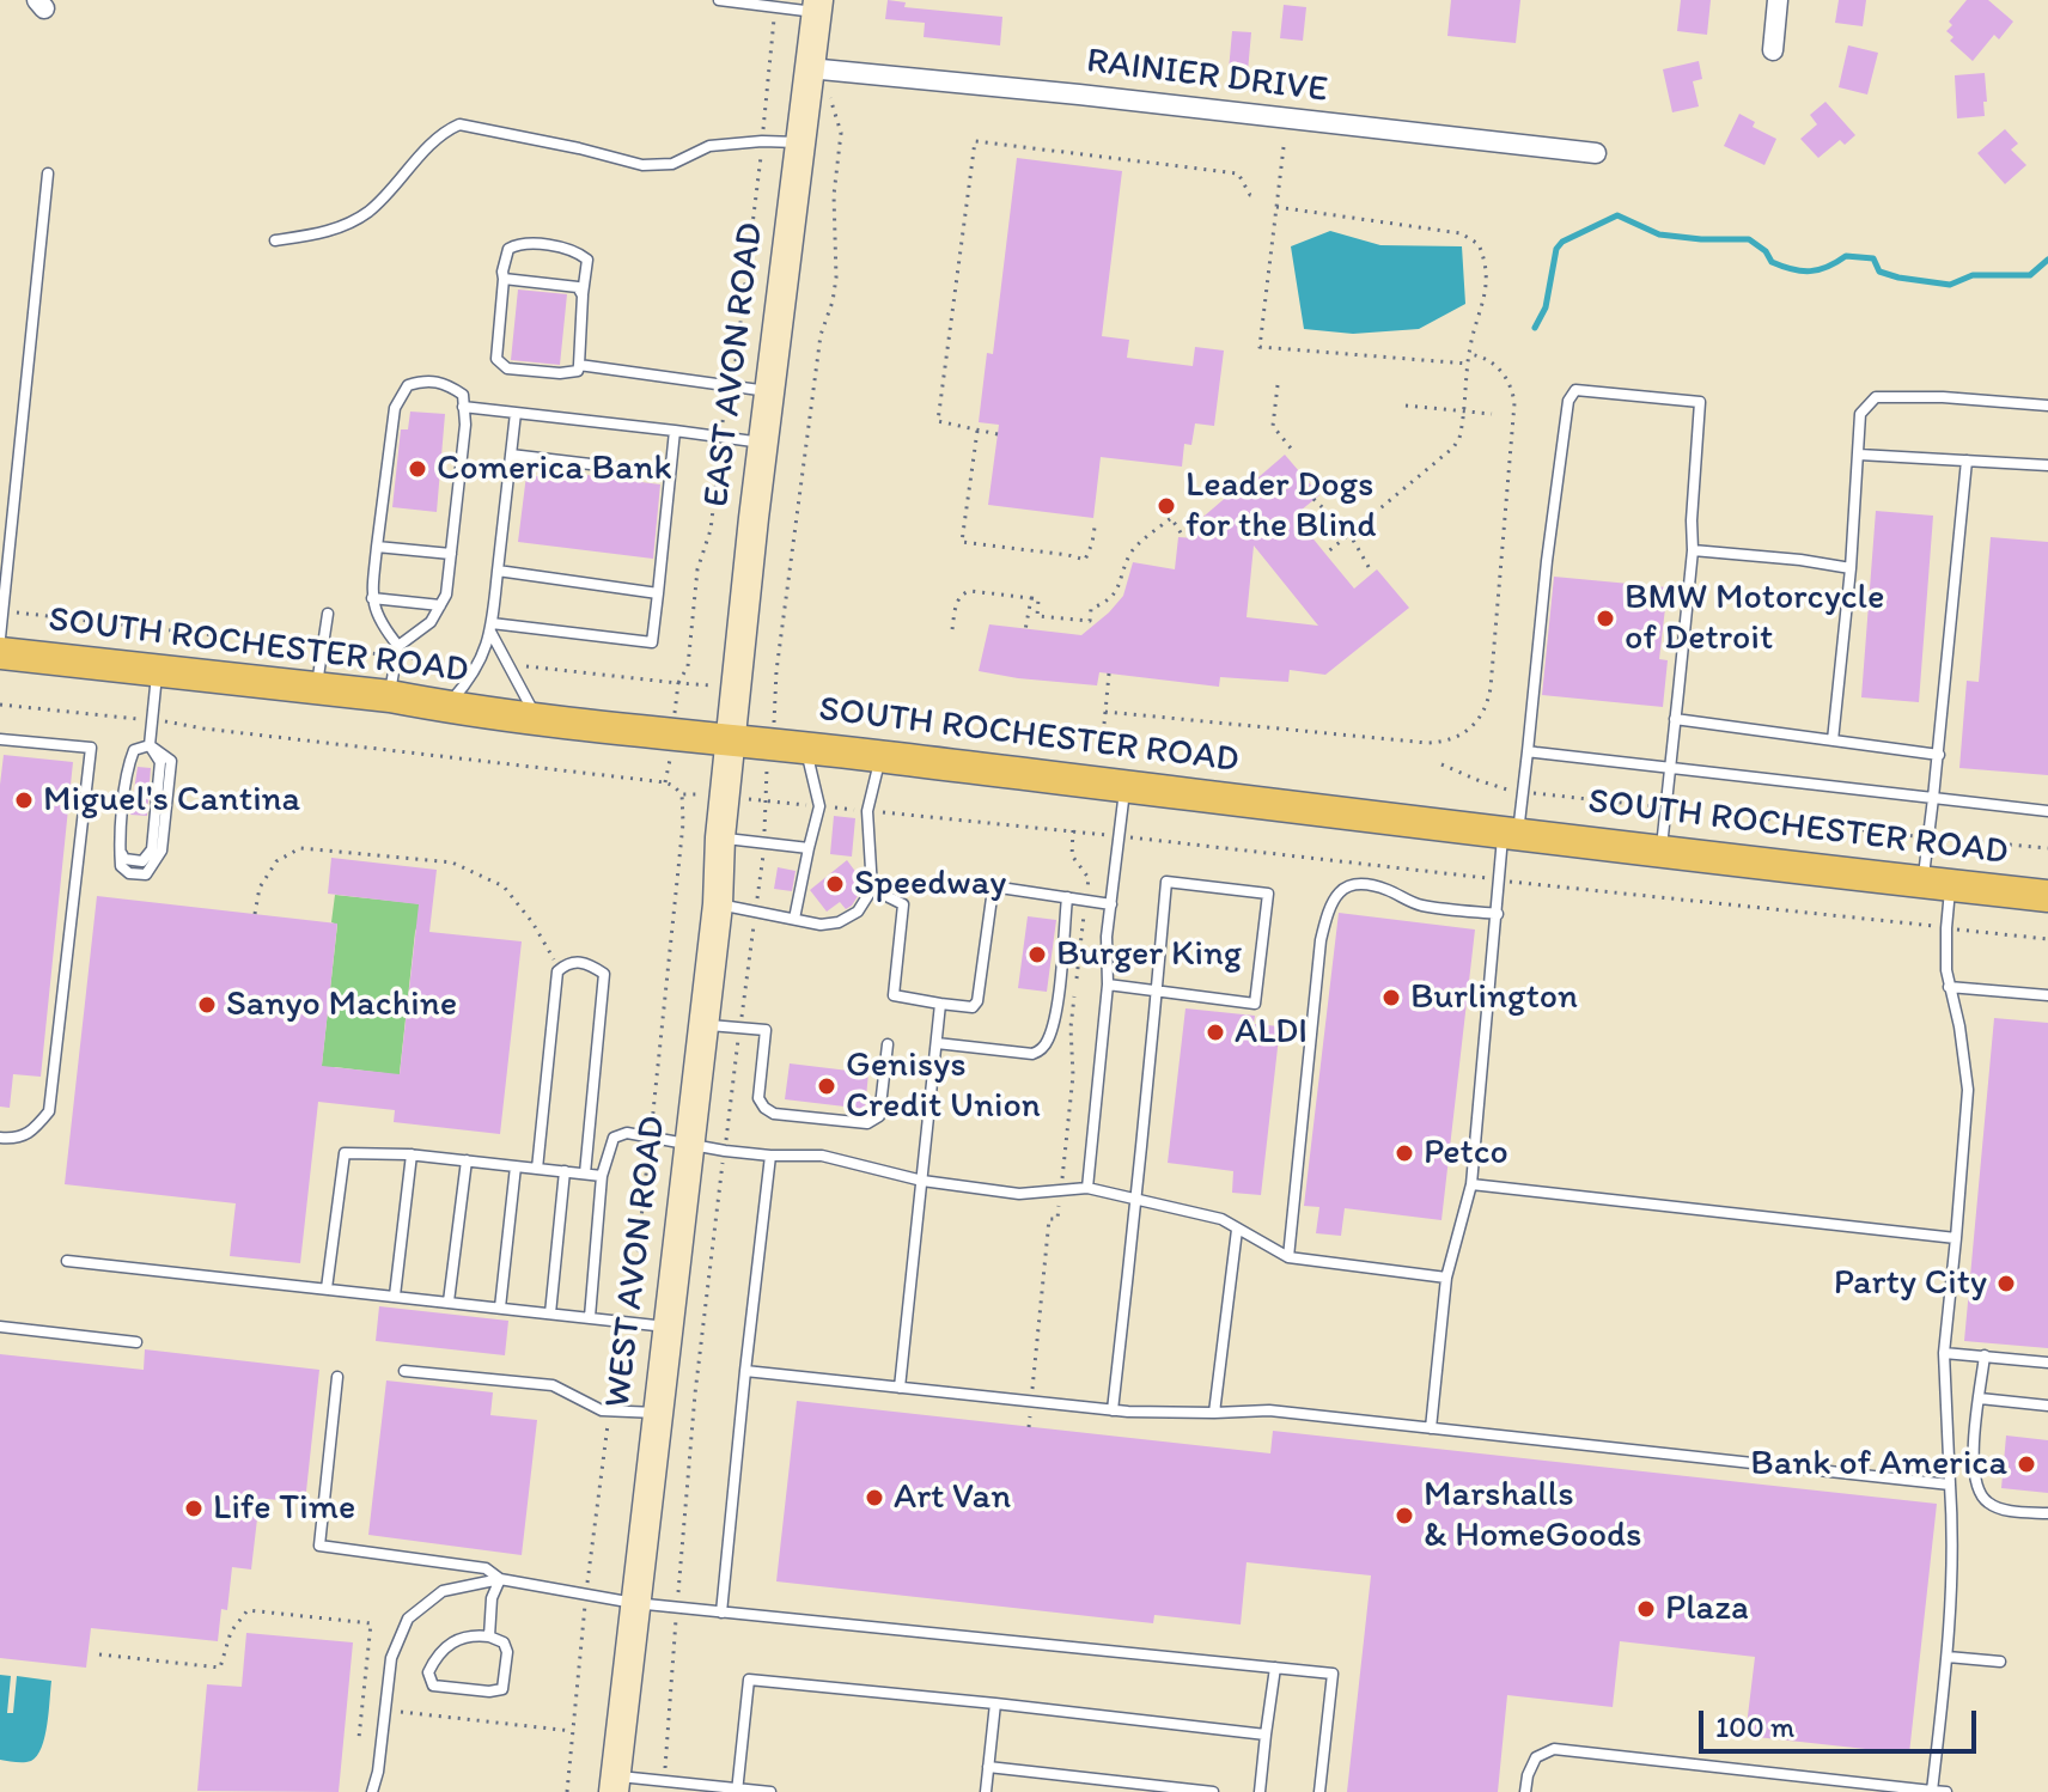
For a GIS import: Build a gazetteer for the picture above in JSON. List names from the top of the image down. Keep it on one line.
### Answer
{"streets":{"main road":["EAST AVON ROAD","SOUTH ROCHESTER ROAD","WEST AVON ROAD"],"street":["RAINIER DRIVE"]},"crossings":[["RAINIER DRIVE","EAST AVON ROAD"],["EAST AVON ROAD","SOUTH ROCHESTER ROAD"],["EAST AVON ROAD","WEST AVON ROAD"],["SOUTH ROCHESTER ROAD","WEST AVON ROAD"]],"places":["Comerica Bank","Leader Dogs for the Blind","BMW Motorcycle of Detroit","Miguel's Cantina","Speedway","Burger King","Burlington","Sanyo Machine","ALDI","Genisys Credit Union","Petco","Party City","Bank of America","Art Van","Life Time","Marshalls & HomeGoods","Plaza"],"scale_bar":"100 m"}
